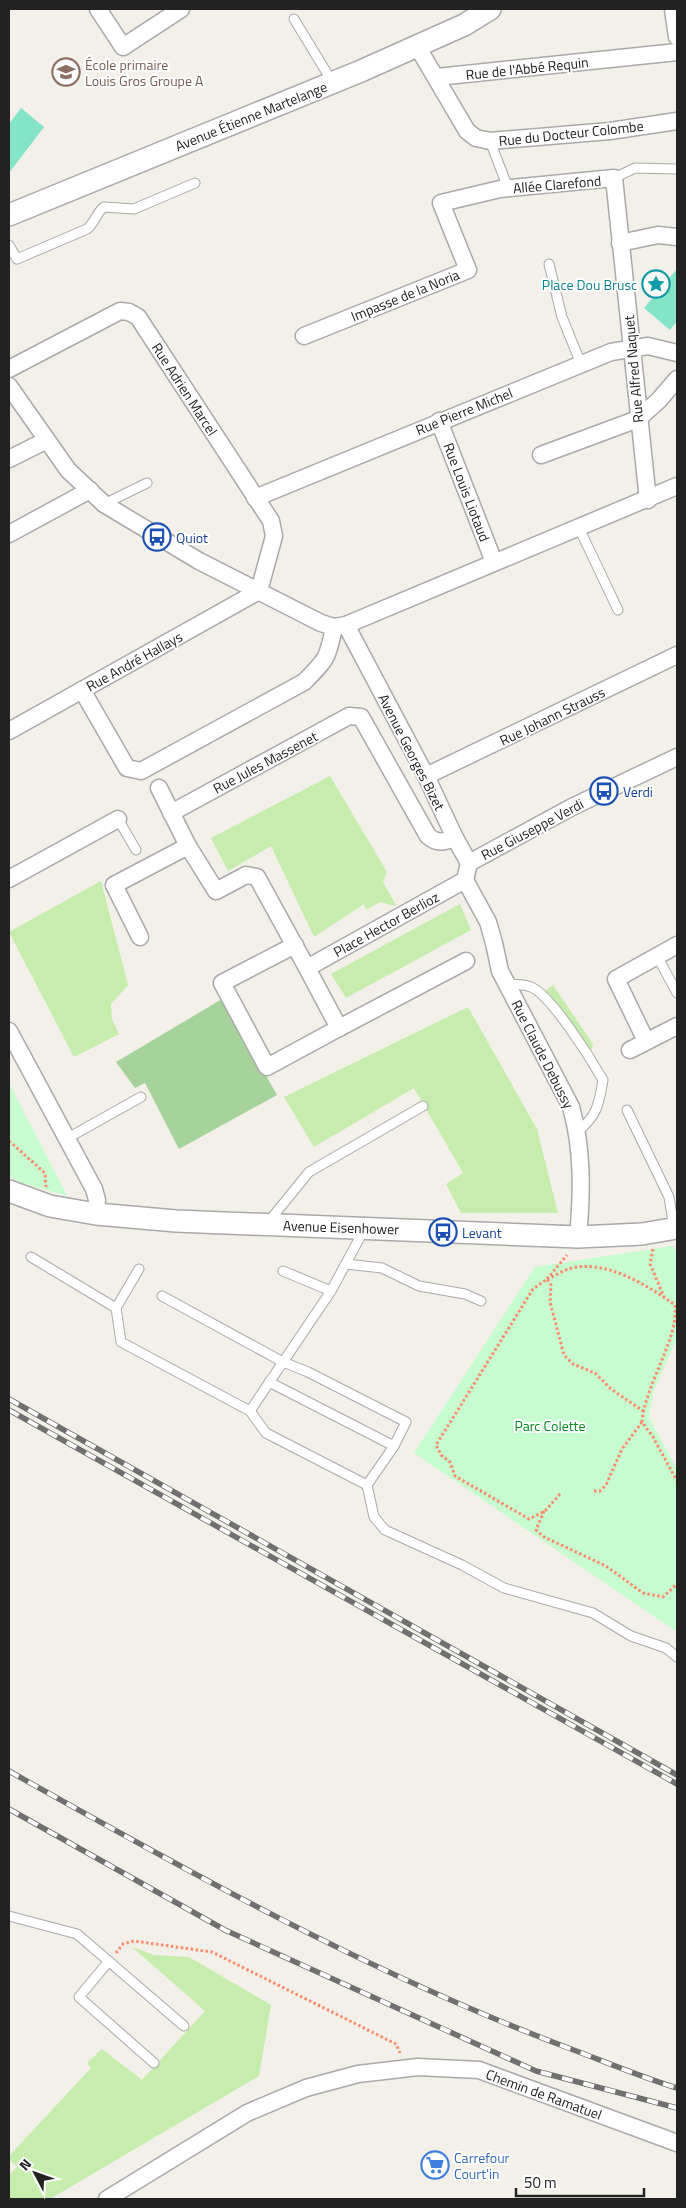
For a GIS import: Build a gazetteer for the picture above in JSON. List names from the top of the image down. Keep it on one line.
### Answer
{"streets":{"street":["Rue de l'Abbé Requin","Avenue Étienne Martelange","Rue du Docteur Colombe","Allée Clarefond","Impasse de la Noria","Rue Alfred Naquet","Rue Adrien Marcel","Rue Pierre Michel","Rue Louis Liotaud","Rue André Hallays","Rue Johann Strauss","Avenue Georges Bizet","Rue Jules Massenet","Rue Giuseppe Verdi","Place Hector Berlioz","Rue Claude Debussy","Avenue Eisenhower","Chemin de Ramatuel"]},"crossings":[["Rue de l'Abbé Requin","Rue du Docteur Colombe"],["Allée Clarefond","Impasse de la Noria"],["Allée Clarefond","Rue Alfred Naquet"],["Rue Alfred Naquet","Rue Pierre Michel"],["Rue Adrien Marcel","Rue Pierre Michel"],["Rue Adrien Marcel","Rue André Hallays"],["Rue Pierre Michel","Rue Louis Liotaud"],["Rue Johann Strauss","Avenue Georges Bizet"],["Avenue Georges Bizet","Rue Jules Massenet"],["Avenue Georges Bizet","Rue Giuseppe Verdi"],["Place Hector Berlioz","Rue Claude Debussy"],["Rue Claude Debussy","Avenue Eisenhower"]],"parks":["Parc Colette"],"places":{"school or university":["École primaire Louis Gros Groupe A"],"place":["Place Dou Brusc"],"bus stop":["Quiot","Verdi","Levant"],"supermarket":["Carrefour Court'in"]},"scale_bar":"50 m","north":"top left"}
